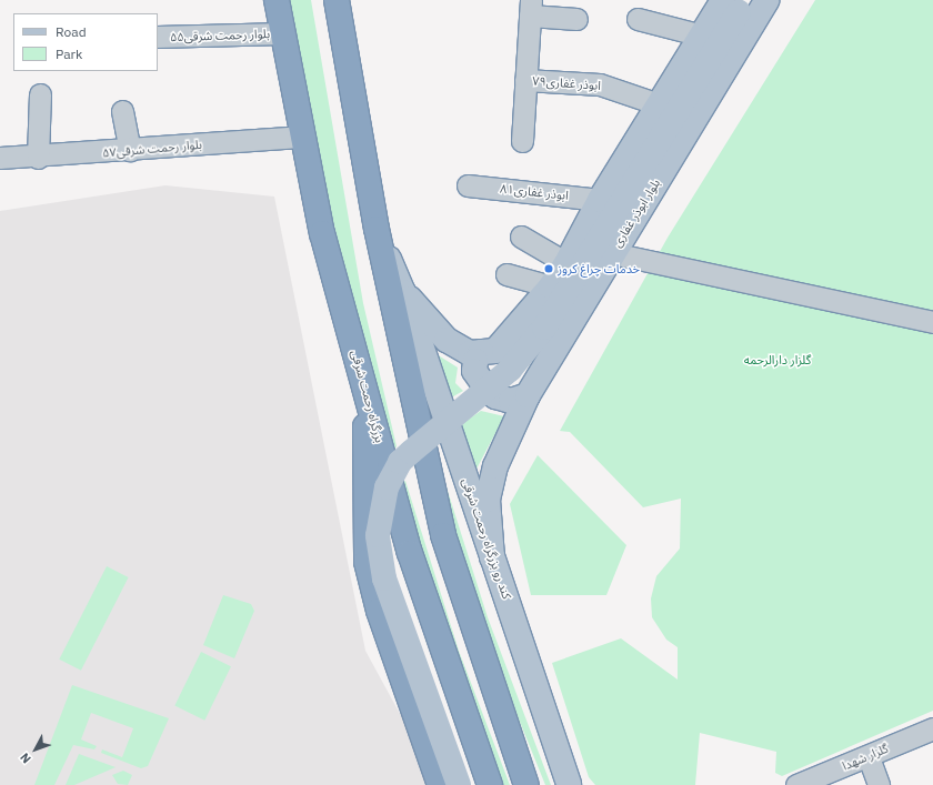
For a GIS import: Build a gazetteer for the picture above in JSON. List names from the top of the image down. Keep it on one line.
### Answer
{"streets":{"highway":["بزرگراه رحمت شرقی"],"main road":["بلوار ابوذر غفاری","کند رو بزرگراه رحمت شرقی"],"street":["بلوار رحمت شرقی۵۵","۷۹ابوذر غفاری","۵۷بلوار رحمت شرقی","۸۱ابوذر غفاری","گلزار شهدا"]},"crossings":[["بلوار رحمت شرقی۵۵","بزرگراه رحمت شرقی"],["۵۷بلوار رحمت شرقی","بزرگراه رحمت شرقی"],["بلوار ابوذر غفاری","کند رو بزرگراه رحمت شرقی"]],"parks":["گلزار دارالرحمه"],"places":["خدمات چراغ کروز"],"legend":["Road","Park"],"north":"bottom left"}
